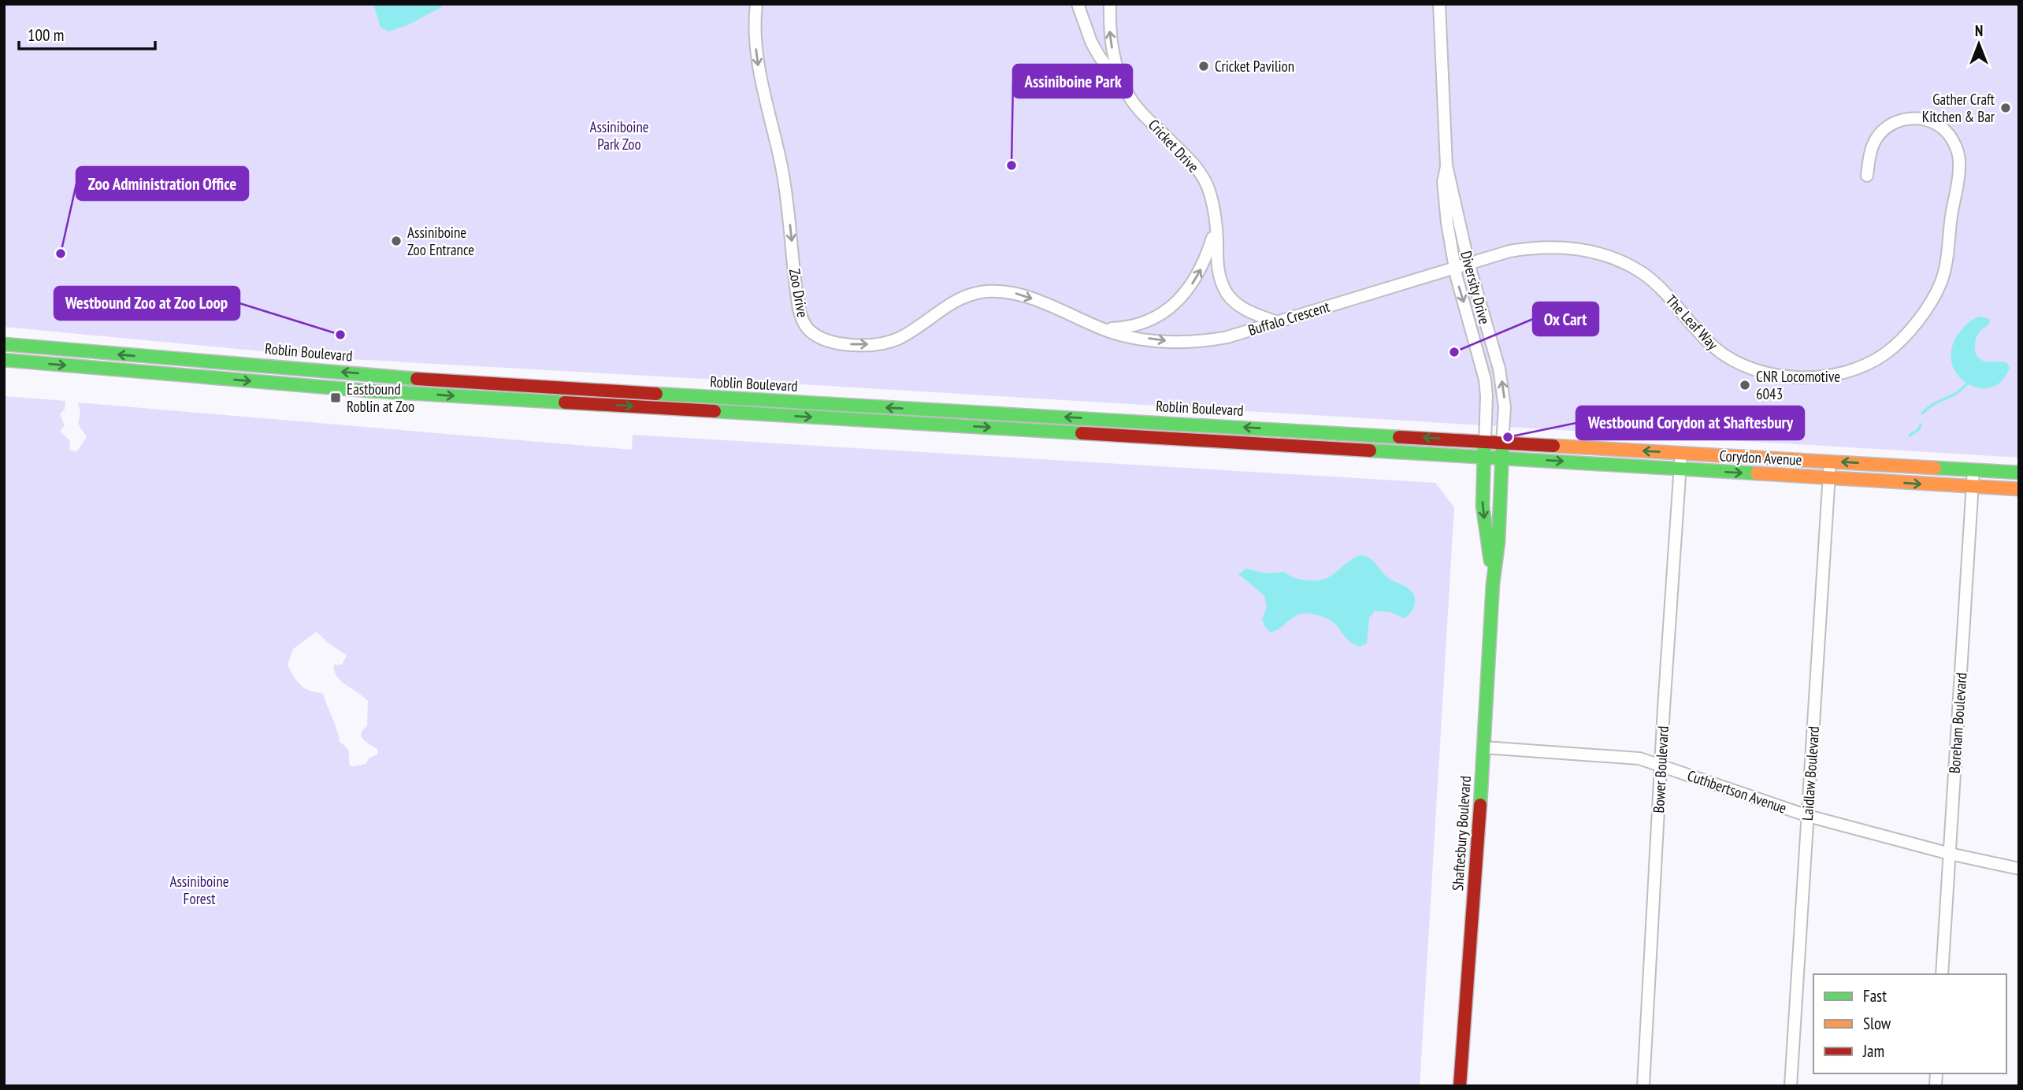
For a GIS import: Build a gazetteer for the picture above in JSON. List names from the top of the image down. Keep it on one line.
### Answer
{"streets":{"main road":["Roblin Boulevard","Corydon Avenue","Shaftesbury Boulevard"],"street":["Cricket Drive","Diversity Drive","Zoo Drive","Buffalo Crescent","The Leaf Way","Boreham Boulevard","Bower Boulevard","Laidlaw Boulevard","Cuthbertson Avenue"]},"crossings":[["Cricket Drive","Zoo Drive"],["Cricket Drive","Buffalo Crescent"],["Diversity Drive","Buffalo Crescent"],["Diversity Drive","The Leaf Way"],["Diversity Drive","Roblin Boulevard"],["Diversity Drive","Corydon Avenue"],["Diversity Drive","Shaftesbury Boulevard"],["Zoo Drive","Buffalo Crescent"],["Buffalo Crescent","The Leaf Way"],["Roblin Boulevard","Corydon Avenue"],["Roblin Boulevard","Shaftesbury Boulevard"],["Corydon Avenue","Boreham Boulevard"],["Corydon Avenue","Bower Boulevard"],["Corydon Avenue","Laidlaw Boulevard"],["Corydon Avenue","Shaftesbury Boulevard"],["Boreham Boulevard","Cuthbertson Avenue"],["Bower Boulevard","Cuthbertson Avenue"],["Laidlaw Boulevard","Cuthbertson Avenue"],["Cuthbertson Avenue","Shaftesbury Boulevard"]],"one_way":["Buffalo Crescent"],"parks":["Assiniboine Park Zoo","Assiniboine Forest"],"places":{"other":["Cricket Pavilion","Gather Craft Kitchen & Bar","Assiniboine Park","Assiniboine Zoo Entrance","Zoo Administration Office","Westbound Zoo at Zoo Loop","Ox Cart","CNR Locomotive 6043","Westbound Corydon at Shaftesbury"],"transit":["Eastbound Roblin at Zoo"]},"legend":["Fast","Slow","Jam"],"scale_bar":"100 m","north":"top"}
